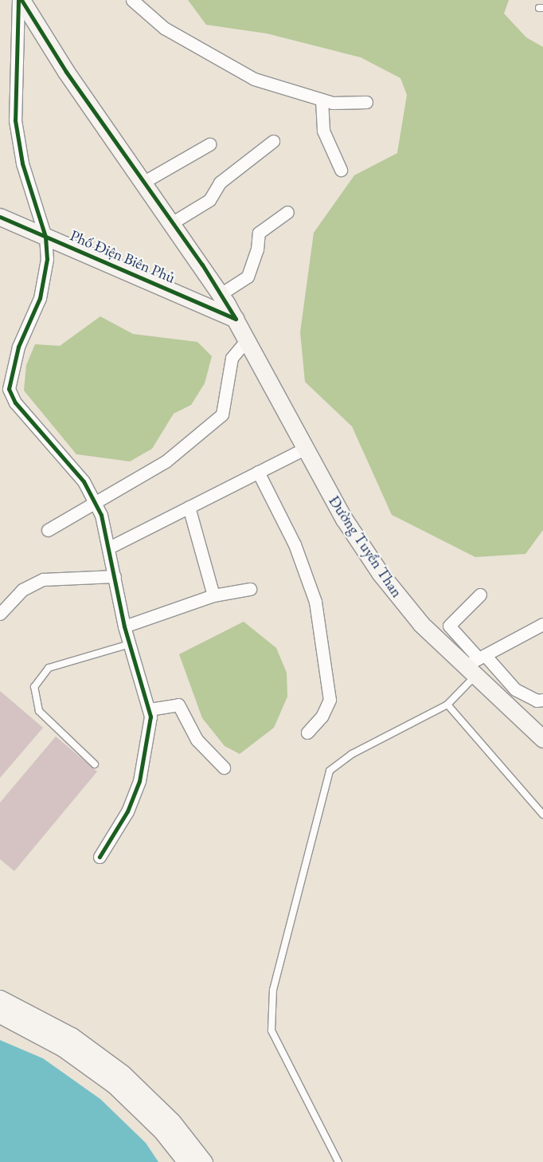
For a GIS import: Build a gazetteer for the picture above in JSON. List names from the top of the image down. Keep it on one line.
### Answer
{"streets":{"street":["Phố Điện Biên Phủ","Đường Tuyển Than"]},"crossings":[["Phố Điện Biên Phủ","Đường Tuyển Than"]]}
